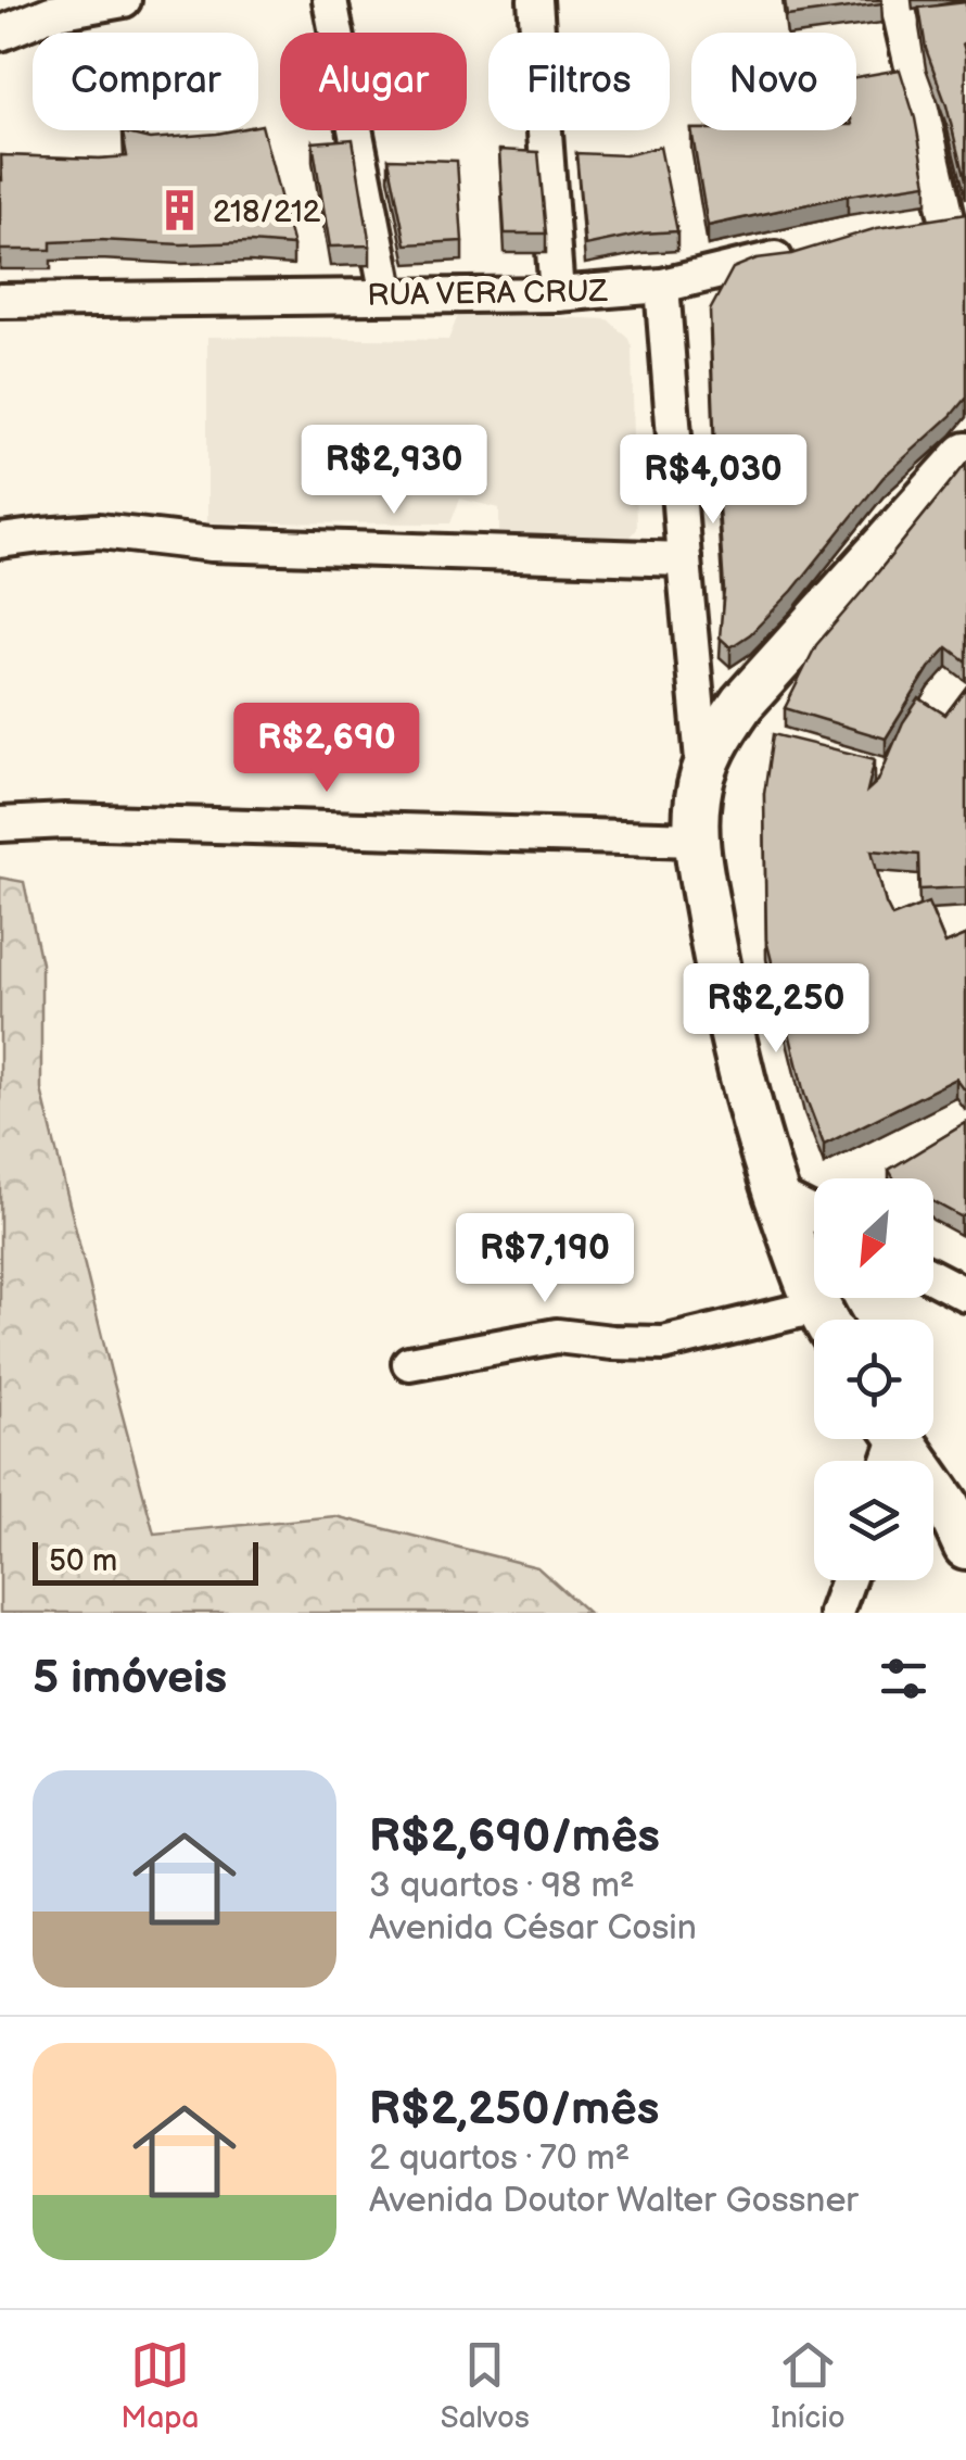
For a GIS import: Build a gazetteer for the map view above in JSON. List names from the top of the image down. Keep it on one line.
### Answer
{"streets":{"street":["RUA VERA CRUZ"]},"places":{"building":["218/212"]},"scale_bar":"50 m","north":"bottom left","page":{"chip":["Comprar","Alugar","Filtros","Novo"],"price":["R$2,930","R$4,030","R$2,690","R$2,250","R$7,190"],"scale":"50 m","heading":"5 imóveis","list":[{"name":"R$2,690/mês","note":"3 quartos · 98 m² · Avenida César Cosin"},{"name":"R$2,250/mês","note":"2 quartos · 70 m² · Avenida Doutor Walter Gossner"}],"tabs":["Mapa","Salvos","Início"]}}
